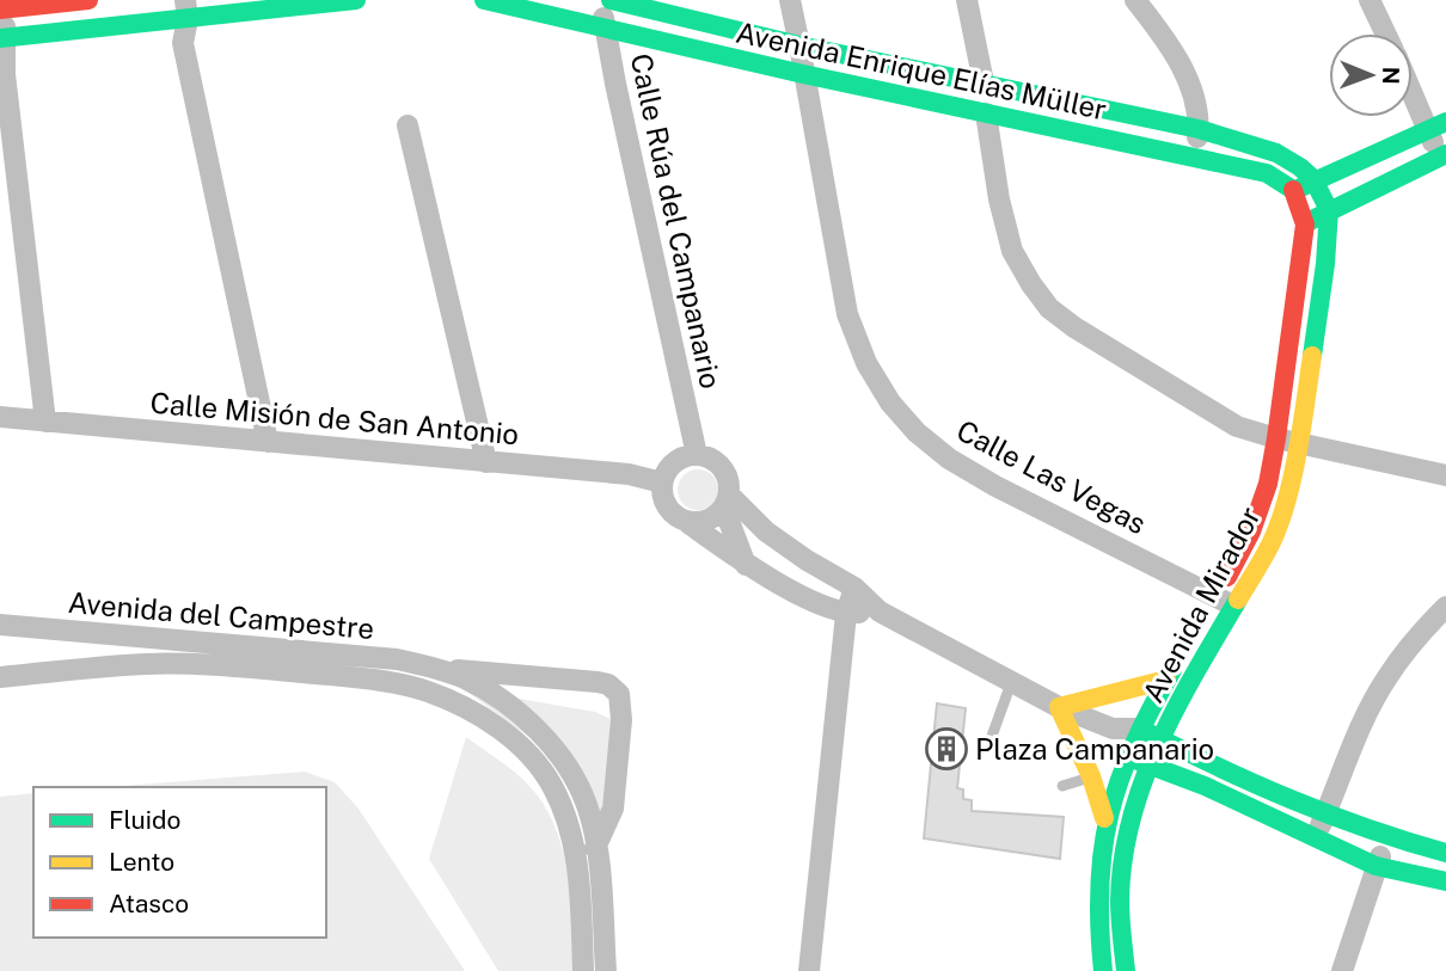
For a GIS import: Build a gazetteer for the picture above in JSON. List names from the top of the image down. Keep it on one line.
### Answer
{"streets":{"main road":["Avenida Enrique Elías Müller","Avenida Mirador"],"street":["Calle Rúa del Campanario","Calle Misión de San Antonio","Calle Las Vegas","Avenida del Campestre"]},"crossings":[["Avenida Enrique Elías Müller","Calle Rúa del Campanario"],["Avenida Enrique Elías Müller","Calle Las Vegas"],["Avenida Enrique Elías Müller","Avenida Mirador"],["Calle Rúa del Campanario","Calle Misión de San Antonio"],["Calle Las Vegas","Avenida Mirador"]],"places":{"building":["Plaza Campanario"]},"legend":["Fluido","Lento","Atasco"],"north":"right"}
